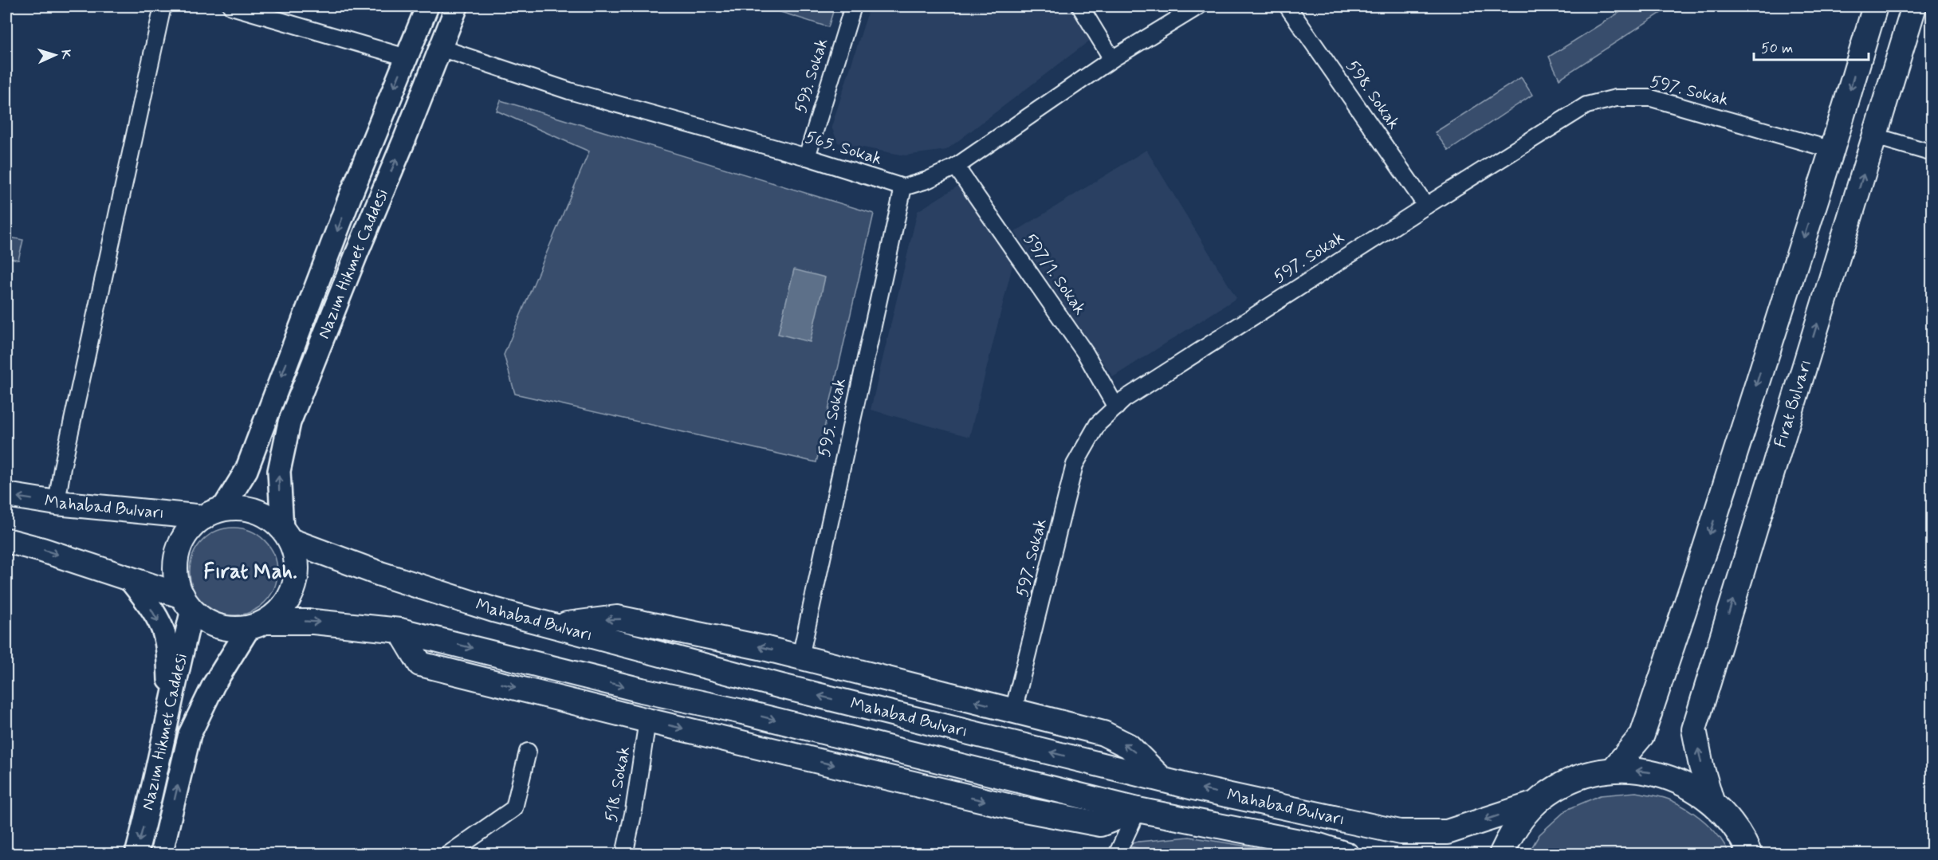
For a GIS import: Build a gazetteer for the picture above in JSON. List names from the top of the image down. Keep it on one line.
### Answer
{"streets":{"main road":["Nazım Hikmet Caddesi","Fırat Bulvarı","Mahabad Bulvarı"],"street":["593. Sokak","597. Sokak","598. Sokak","565. Sokak","597/1. Sokak","595. Sokak","518. Sokak"]},"crossings":[["593. Sokak","565. Sokak"],["597. Sokak","598. Sokak"],["597. Sokak","597/1. Sokak"],["565. Sokak","Nazım Hikmet Caddesi"],["565. Sokak","595. Sokak"],["Nazım Hikmet Caddesi","Mahabad Bulvarı"]],"districts":["Fırat Mah."],"scale_bar":"50 m","north":"right"}
